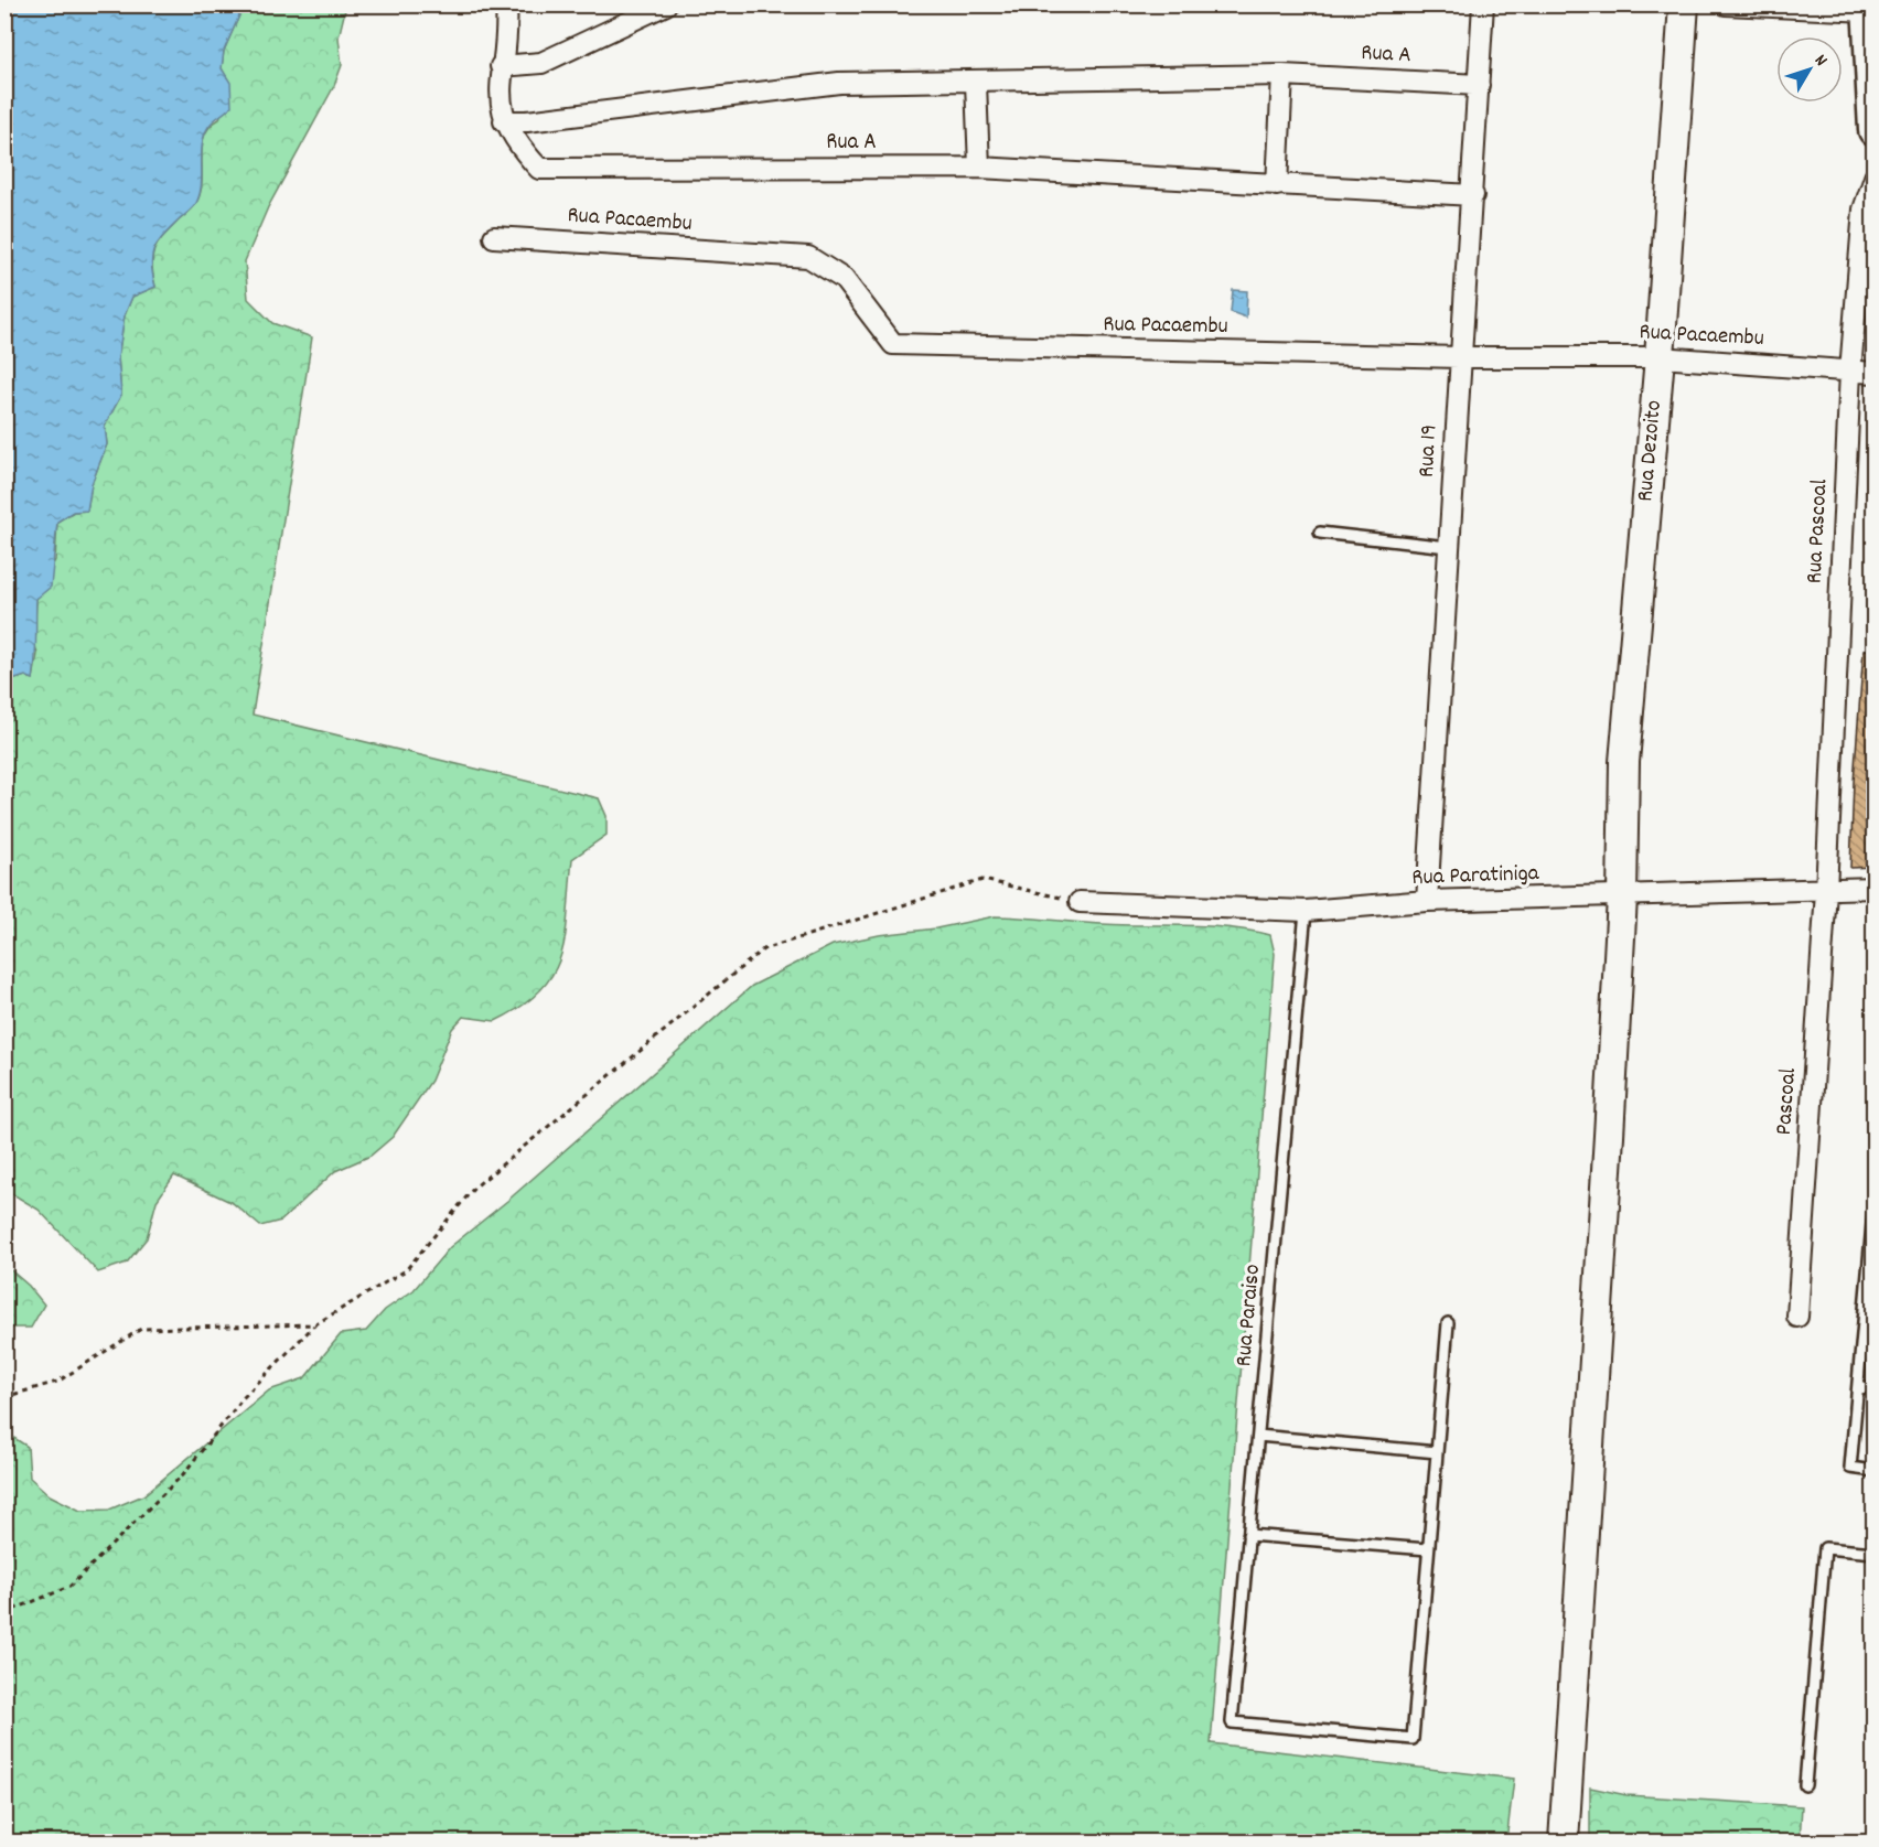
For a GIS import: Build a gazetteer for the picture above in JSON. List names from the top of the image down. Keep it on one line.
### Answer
{"streets":{"street":["Rua A","Rua Pacaembu","Rua 19","Rua Dezoito","Rua Pascoal","Rua Paratiniga","Pascoal"],"lane":["Rua Paraiso"]},"crossings":[["Rua A","Rua 19"],["Rua Pacaembu","Rua 19"],["Rua Pacaembu","Rua Dezoito"],["Rua Pacaembu","Rua Pascoal"],["Rua 19","Rua Paratiniga"],["Rua Dezoito","Rua Paratiniga"],["Rua Pascoal","Rua Paratiniga"],["Rua Pascoal","Pascoal"],["Rua Paratiniga","Pascoal"],["Rua Paratiniga","Rua Paraiso"]],"north":"top right"}
